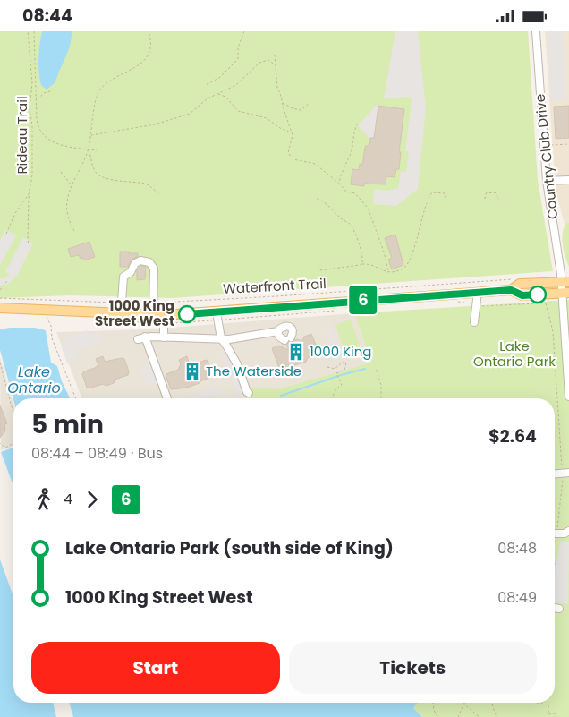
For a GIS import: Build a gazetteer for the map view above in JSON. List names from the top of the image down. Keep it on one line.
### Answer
{"streets":{"street":["Country Club Drive"],"path":["Rideau Trail","Waterfront Trail"]},"water":["Lake Ontario"],"parks":["Lake Ontario Park"],"places":{"other":["1000 King Street West"],"building":["1000 King","The Waterside"]},"lines":["bus line 6"],"page":{"status":"08:44","on_map":"6","heading":["5 min","08:44 – 08:49 · Bus","$2.64"],"legs":["4","6"],"list":[{"name":"Lake Ontario Park (south side of King)","value":"08:48"},{"name":"1000 King Street West","value":"08:49"}],"buttons":["Start","Tickets"]}}
